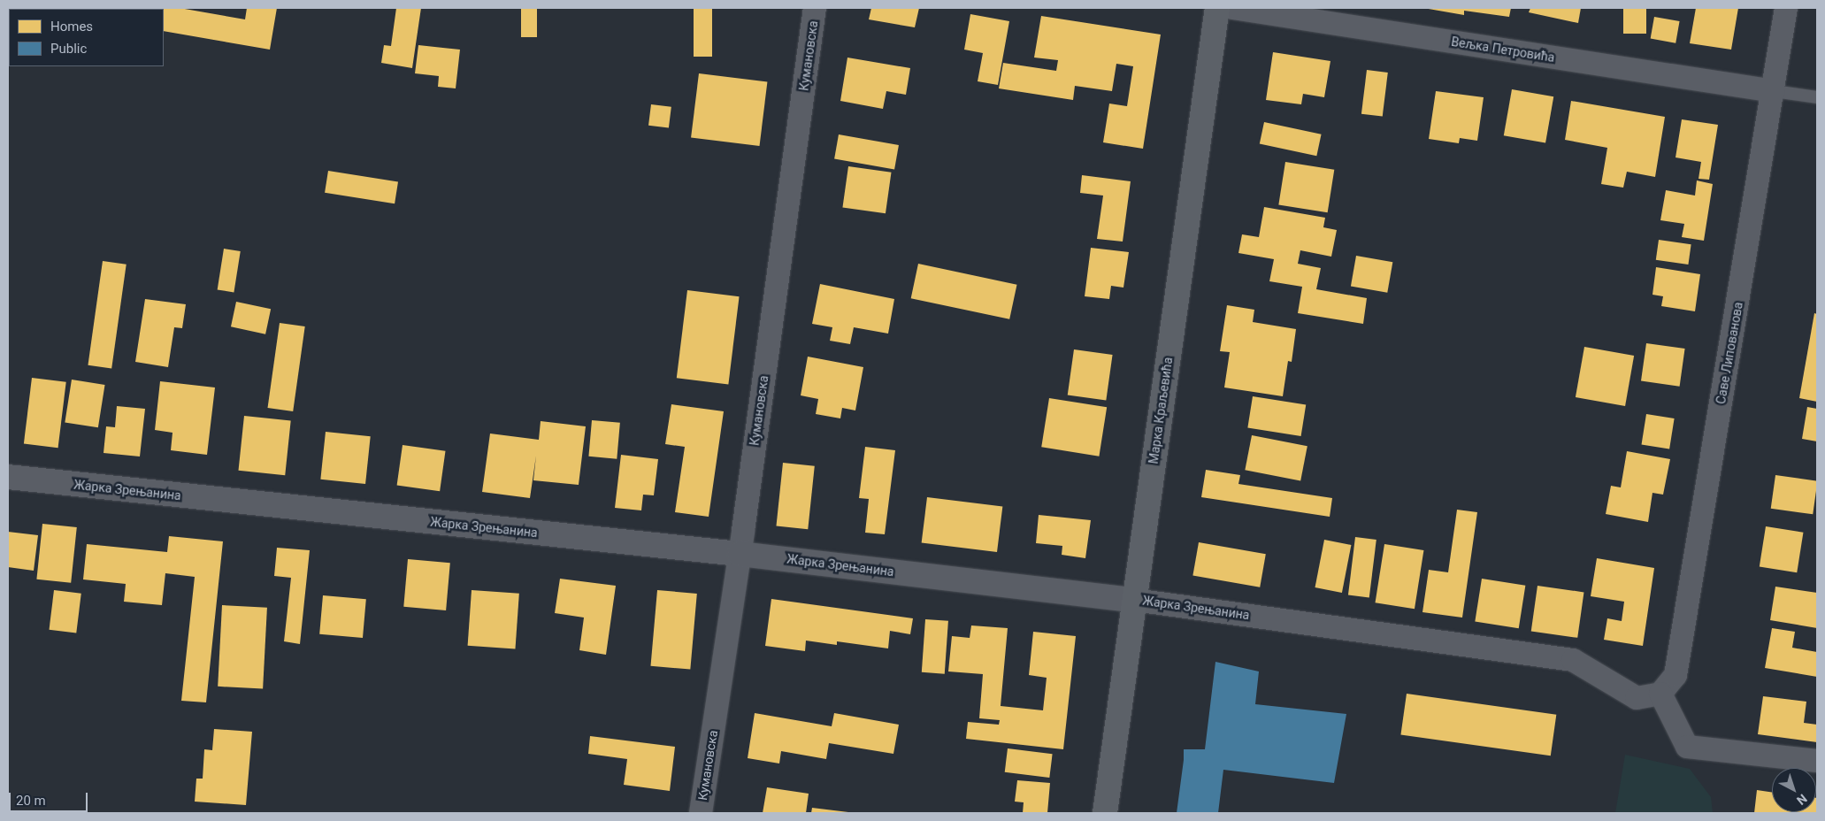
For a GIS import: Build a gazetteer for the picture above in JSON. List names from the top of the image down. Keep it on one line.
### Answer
{"streets":{"main road":["Марка Краљевића"],"street":["Вељка Петровића","Кумановска","Саве Липованова","Жарка Зрењанина"]},"crossings":[["Вељка Петровића","Саве Липованова"],["Кумановска","Жарка Зрењанина"],["Саве Липованова","Жарка Зрењанина"],["Марка Краљевића","Жарка Зрењанина"]],"legend":["Homes","Public"],"scale_bar":"20 m","north":"bottom right"}
